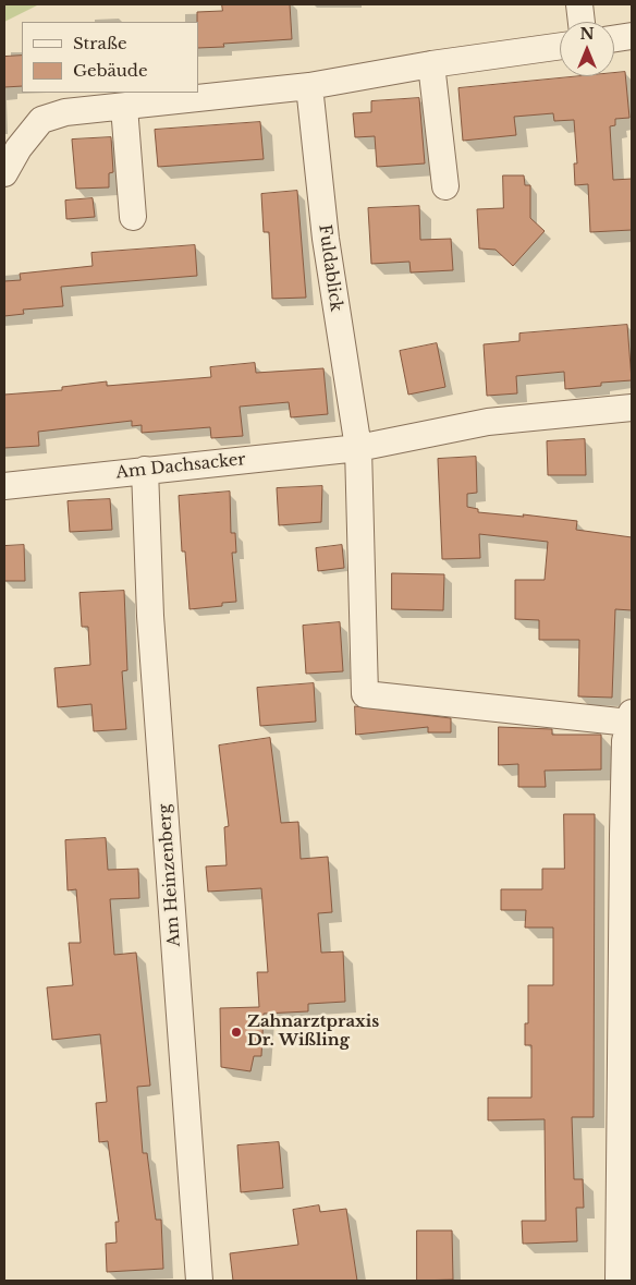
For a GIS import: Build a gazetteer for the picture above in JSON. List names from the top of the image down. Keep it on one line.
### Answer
{"streets":{"street":["Fuldablick","Am Dachsacker","Am Heinzenberg"]},"crossings":[["Fuldablick","Am Dachsacker"],["Am Dachsacker","Am Heinzenberg"]],"places":["Zahnarztpraxis Dr. Wißling"],"legend":["Straße","Gebäude"],"north":"top"}
